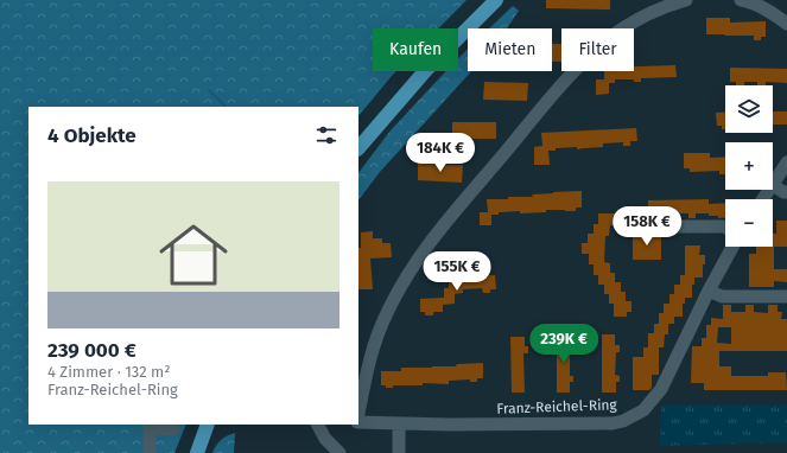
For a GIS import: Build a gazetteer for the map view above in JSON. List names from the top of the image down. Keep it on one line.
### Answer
{"streets":{"street":["Franz-Reichel-Ring"]},"page":{"chip":["Kaufen","Mieten","Filter"],"map_buttons":["+","−"],"heading":"4 Objekte","price":["184K €","158K €","155K €","239K €"],"list":[{"name":"239 000 €","note":"4 Zimmer · 132 m² · Franz-Reichel-Ring"}]}}
